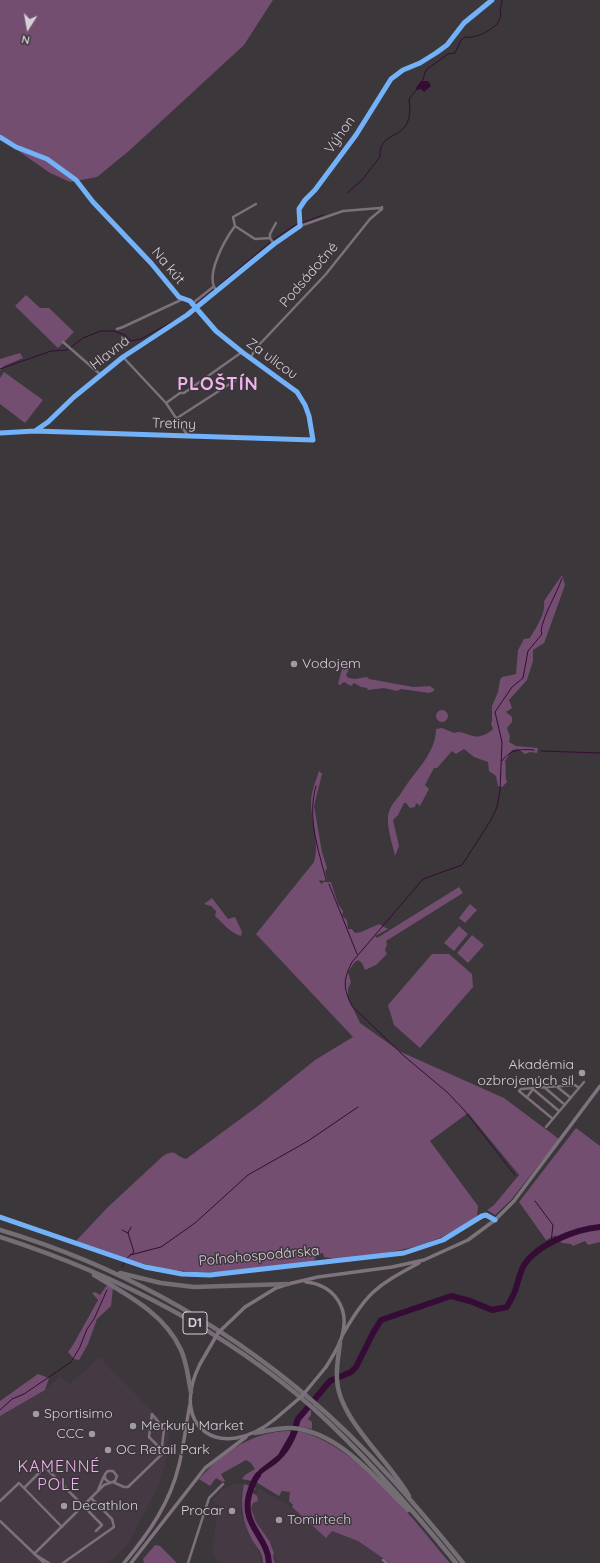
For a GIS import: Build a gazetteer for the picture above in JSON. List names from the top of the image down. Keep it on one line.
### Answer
{"streets":{"highway":["D1"],"street":["Výhon","Na kút","Podsádočné","Hlavná","Za ulicou","Tretiny","Poľnohospodárska"]},"crossings":[["Výhon","Podsádočné"],["Na kút","Hlavná"],["Na kút","Za ulicou"],["Podsádočné","Za ulicou"],["Hlavná","Za ulicou"],["Hlavná","Tretiny"],["Za ulicou","Tretiny"]],"districts":["PLOŠTÍN","KAMENNÉ POLE"],"places":["Vodojem","Akadémia ozbrojených síl","Sportisimo","Merkury Market","CCC","OC Retail Park","Decathlon","Procar","Tomirtech"],"north":"bottom"}
